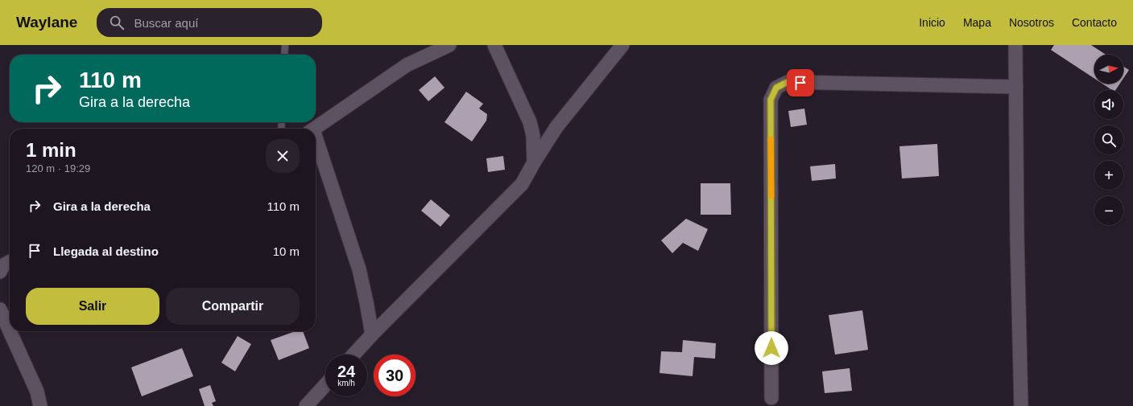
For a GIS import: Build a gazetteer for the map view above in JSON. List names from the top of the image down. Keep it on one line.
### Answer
{"north":"right","page":{"header":"Waylane","search":"Buscar aquí","nav":["Inicio","Mapa","Nosotros","Contacto"],"map_buttons":["+","−"],"turn":["110 m","Gira a la derecha"],"heading":["1 min","120 m · 19:29"],"list":[{"name":"Gira a la derecha","value":"110 m"},{"name":"Llegada al destino","value":"10 m"}],"buttons":["Salir","Compartir"],"speed":"24 km/h","limit":"30"}}
